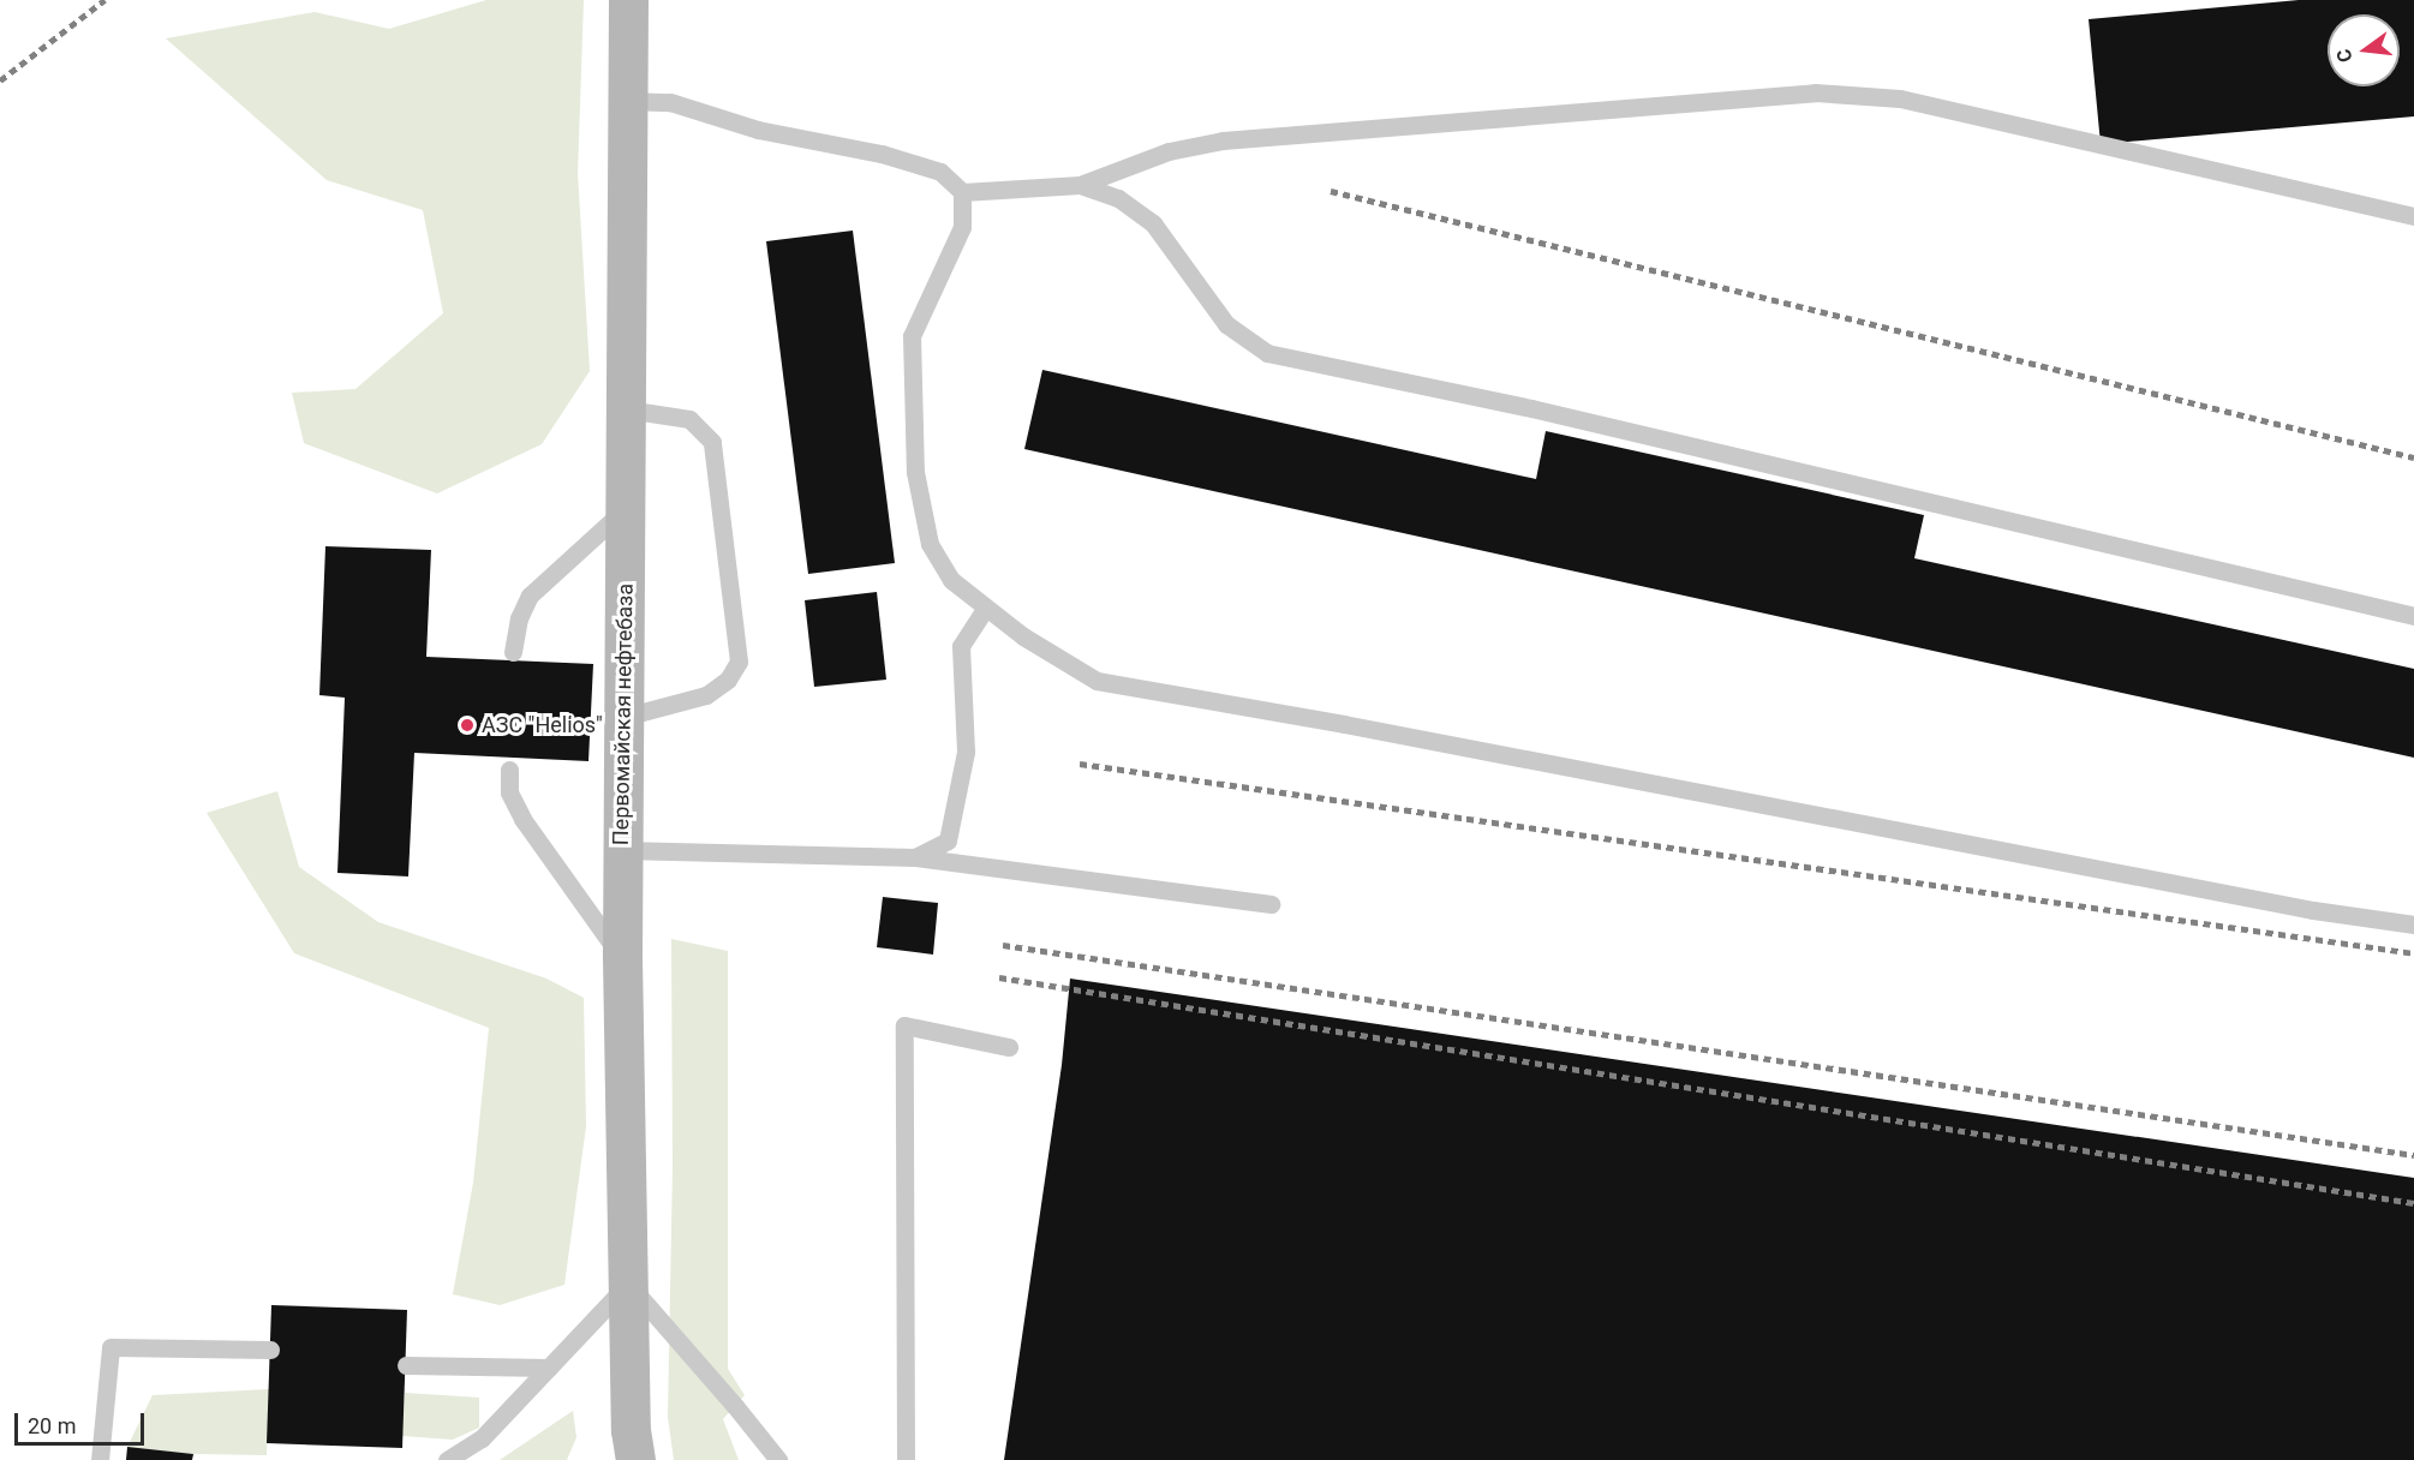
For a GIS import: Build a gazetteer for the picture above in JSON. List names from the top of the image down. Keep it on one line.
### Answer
{"streets":{"main road":["Первомайская нефтебаза"]},"places":["АЗС \"Helios\""],"scale_bar":"20 m","north":"left"}
